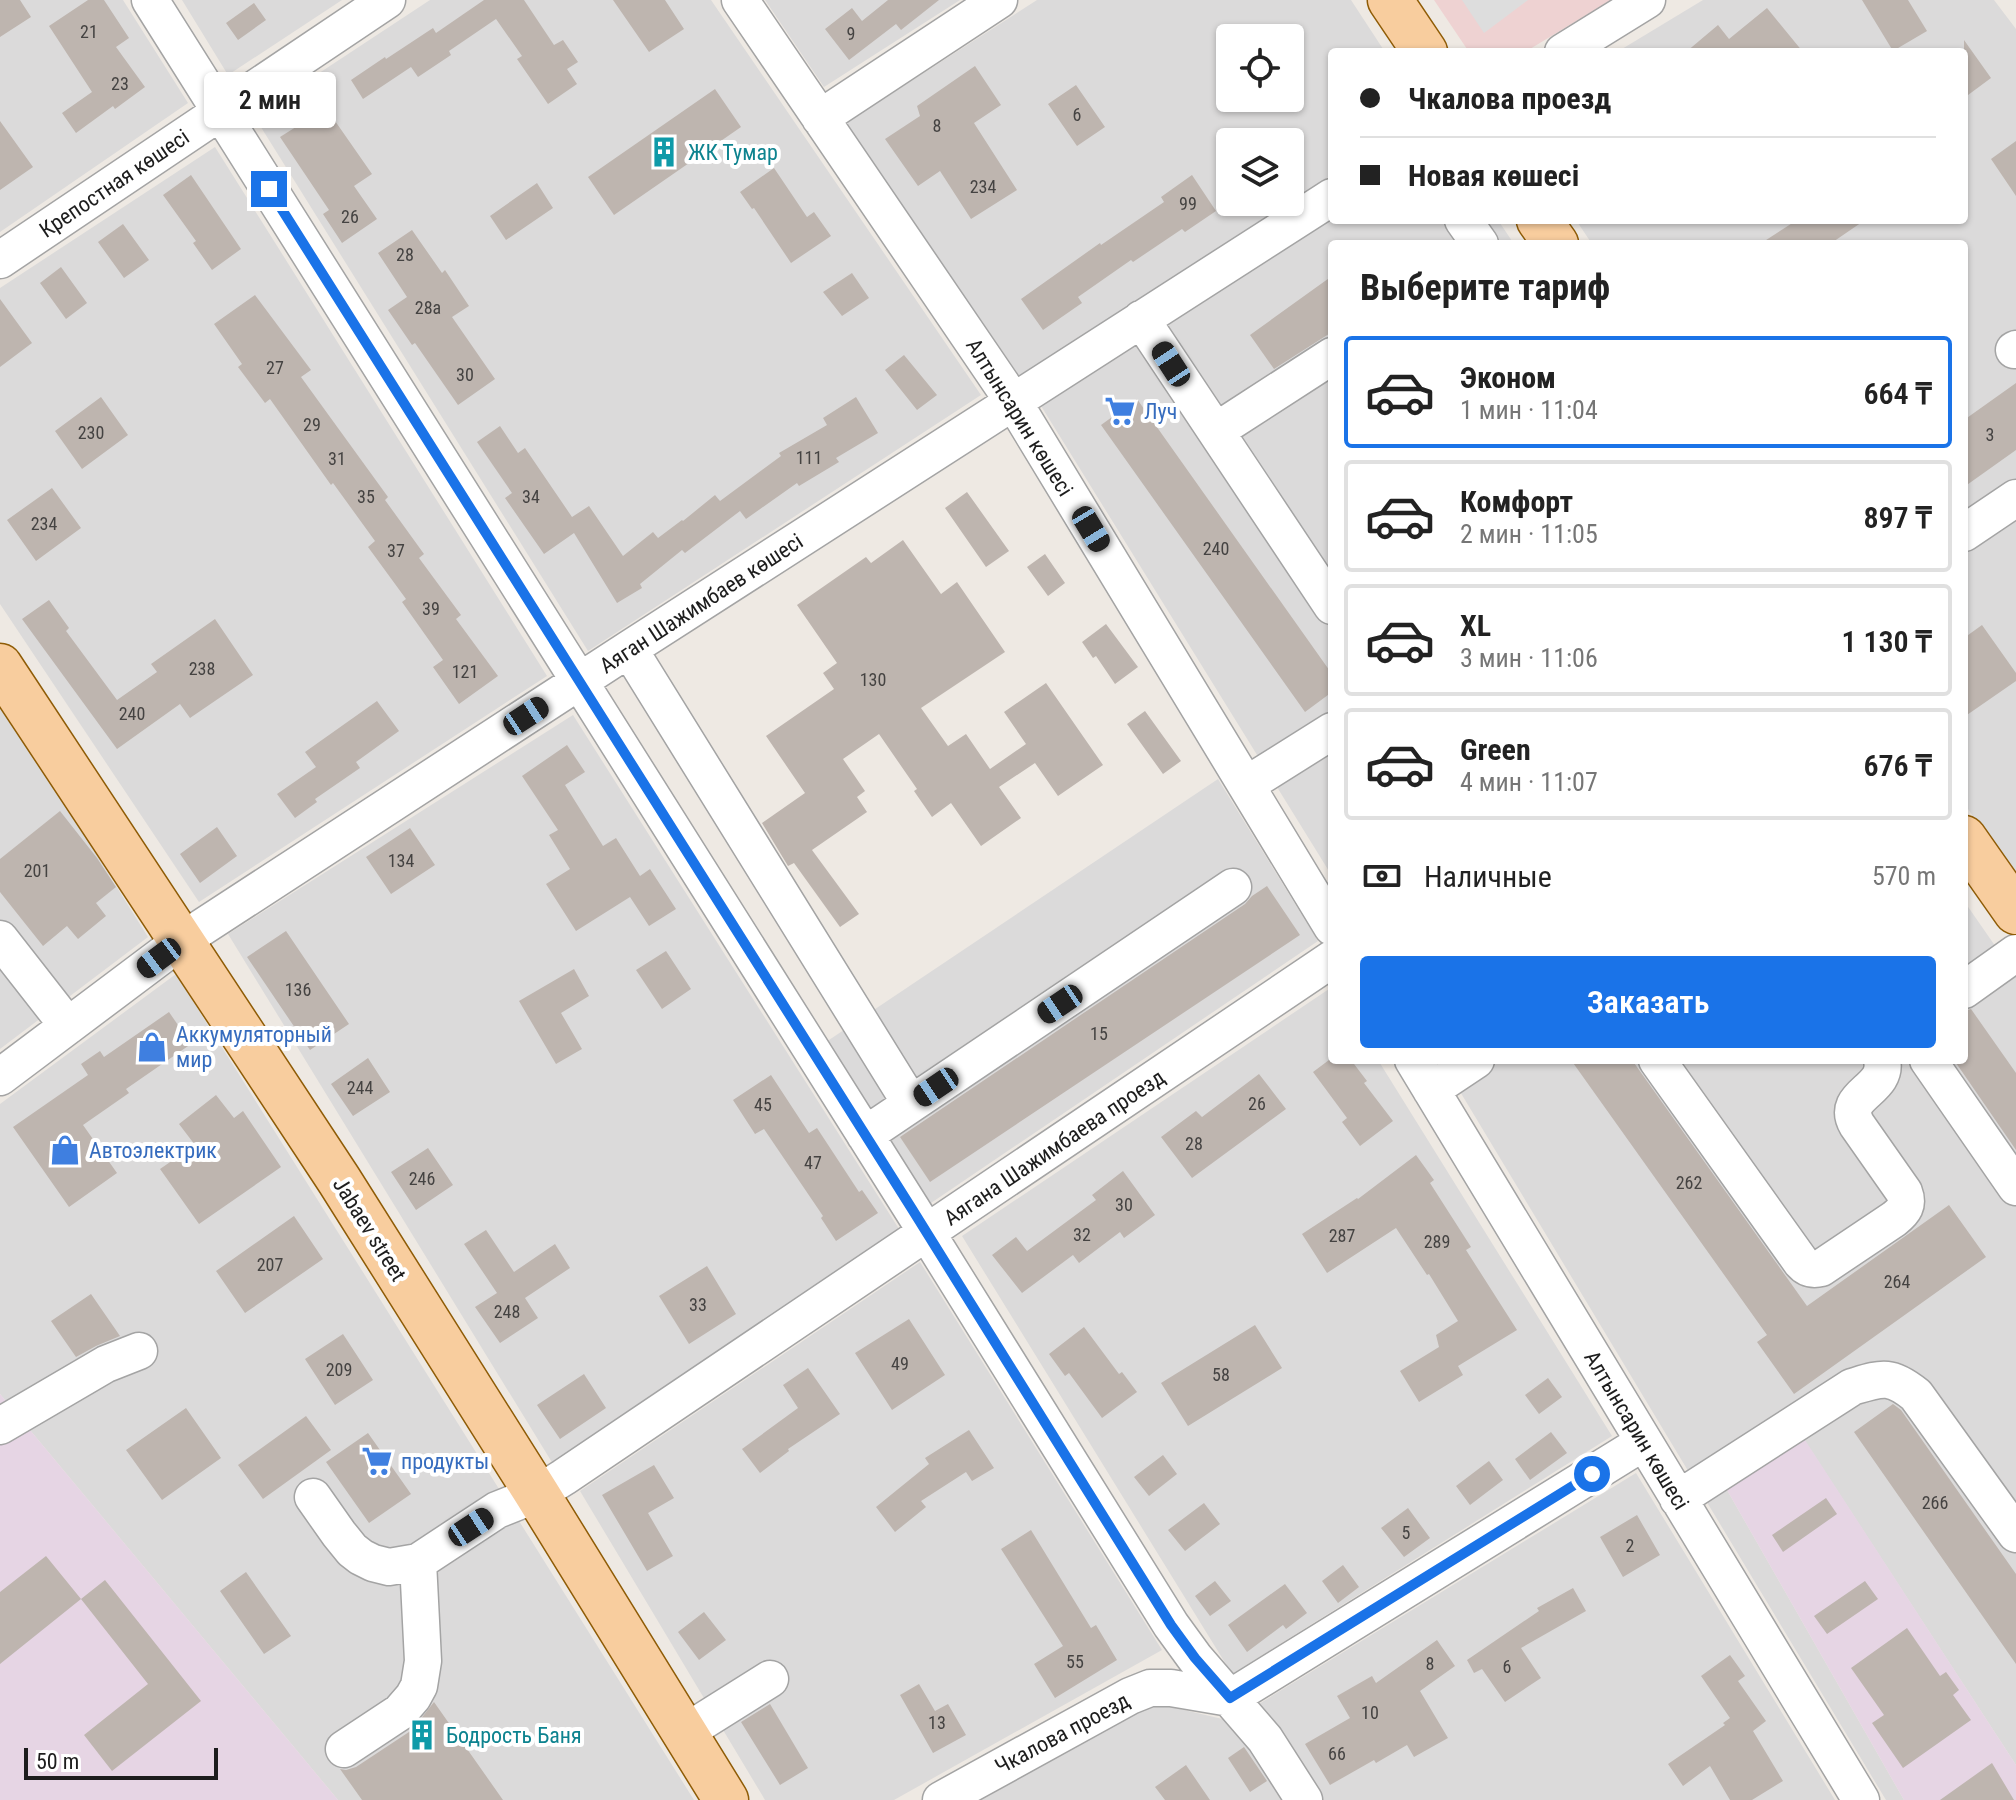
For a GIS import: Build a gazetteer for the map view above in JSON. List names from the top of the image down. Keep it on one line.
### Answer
{"streets":{"main road":["Jabaev street"],"street":["Крепостная көшесі","Алтынсарин көшесі","Аяган Шажимбаев көшесі","Аягана Шажимбаева проезд","Чкалова проезд"]},"crossings":[["Алтынсарин көшесі","Аяган Шажимбаев көшесі"],["Аяган Шажимбаев көшесі","Jabaev street"],["Аягана Шажимбаева проезд","Jabaev street"]],"places":{"building":["ЖК Тумар","Бодрость Баня"],"supermarket":["Луч","продукты"],"shop":["Аккумуляторный мир","Автоэлектрик"]},"house_numbers":["21","9","23","6","8","234","99","26","28","28а","27","30","29","230","3","111","31","35","34","234","240","37","39","238","121","130","240","134","201","136","15","244","26","45","28","47","246","262","30","32","287","289","207","264","33","248","49","209","58","266","5","2","55","8","6","10","13","66"],"scale_bar":"50 m","page":{"banner":["Чкалова проезд","Новая көшесі"],"bubble":"2 мин","heading":"Выберите тариф","list":[{"name":"Эконом","note":"1 мин · 11:04","value":"664 ₸"},{"name":"Комфорт","note":"2 мин · 11:05","value":"897 ₸"},{"name":"XL","note":"3 мин · 11:06","value":"1 130 ₸"},{"name":"Green","note":"4 мин · 11:07","value":"676 ₸"}],"pay":["Наличные","570 m"],"buttons":"Заказать","scale":"50 m"}}
